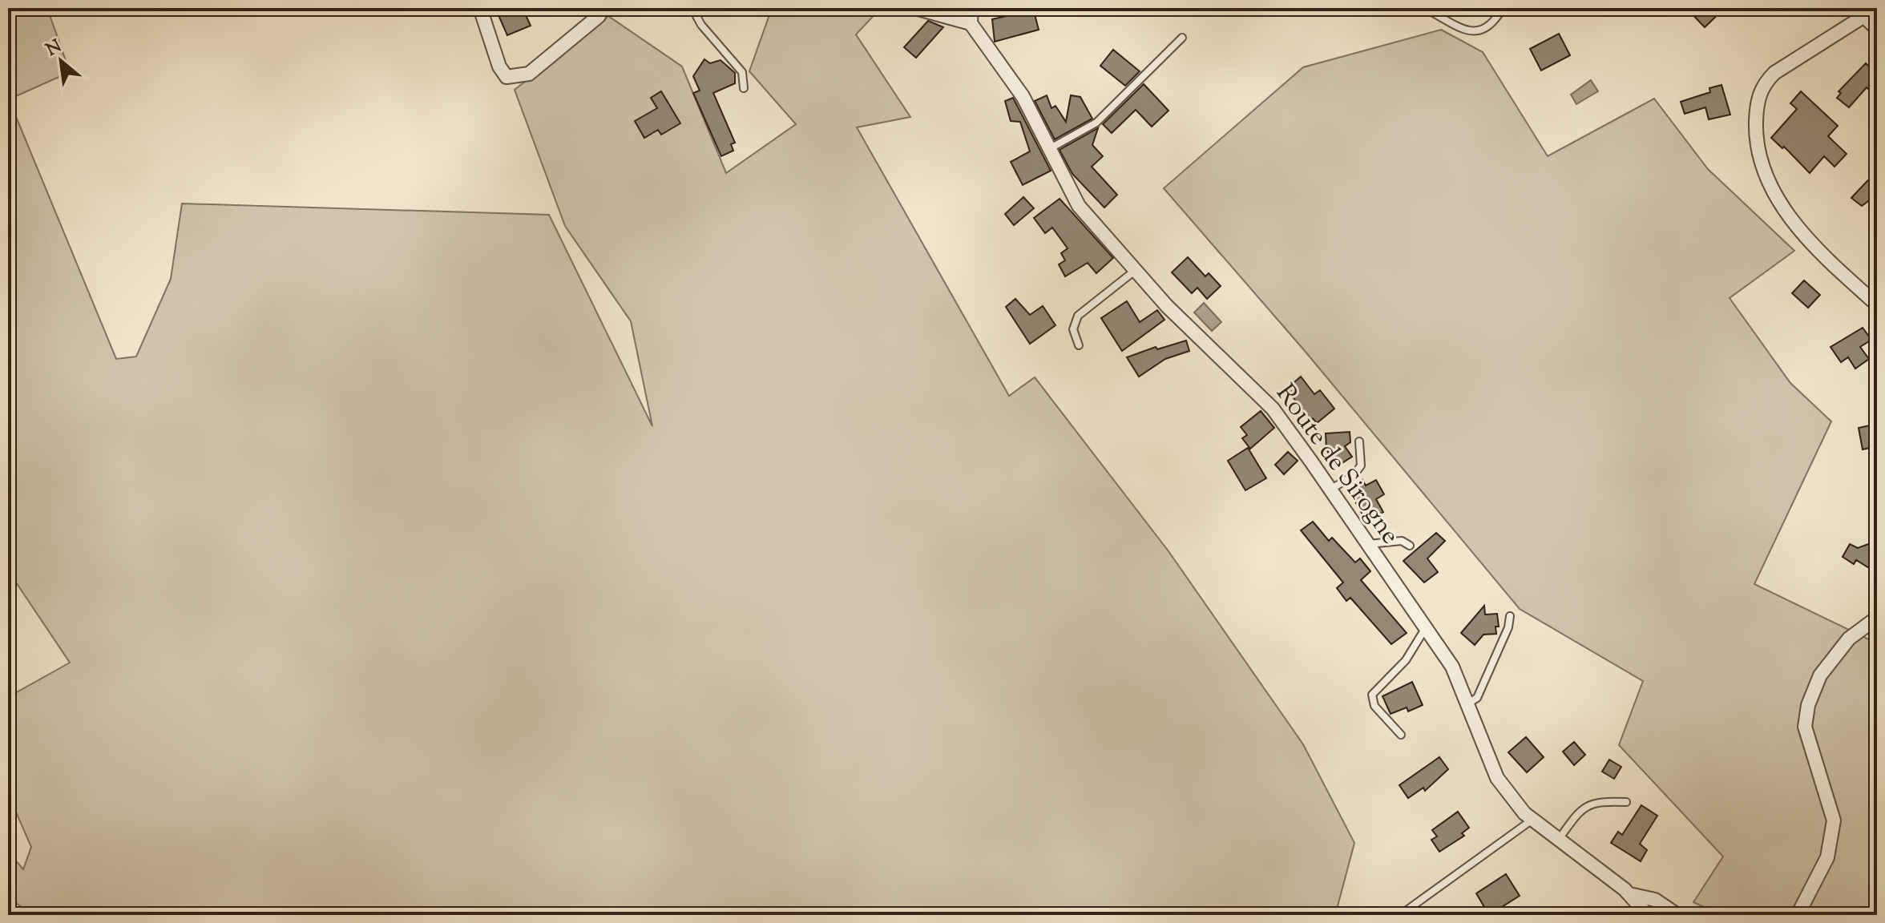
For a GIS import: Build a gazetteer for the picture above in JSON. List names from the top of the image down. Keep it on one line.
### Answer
{"streets":{"street":["Route de Sirogne"]},"north":"top left"}
